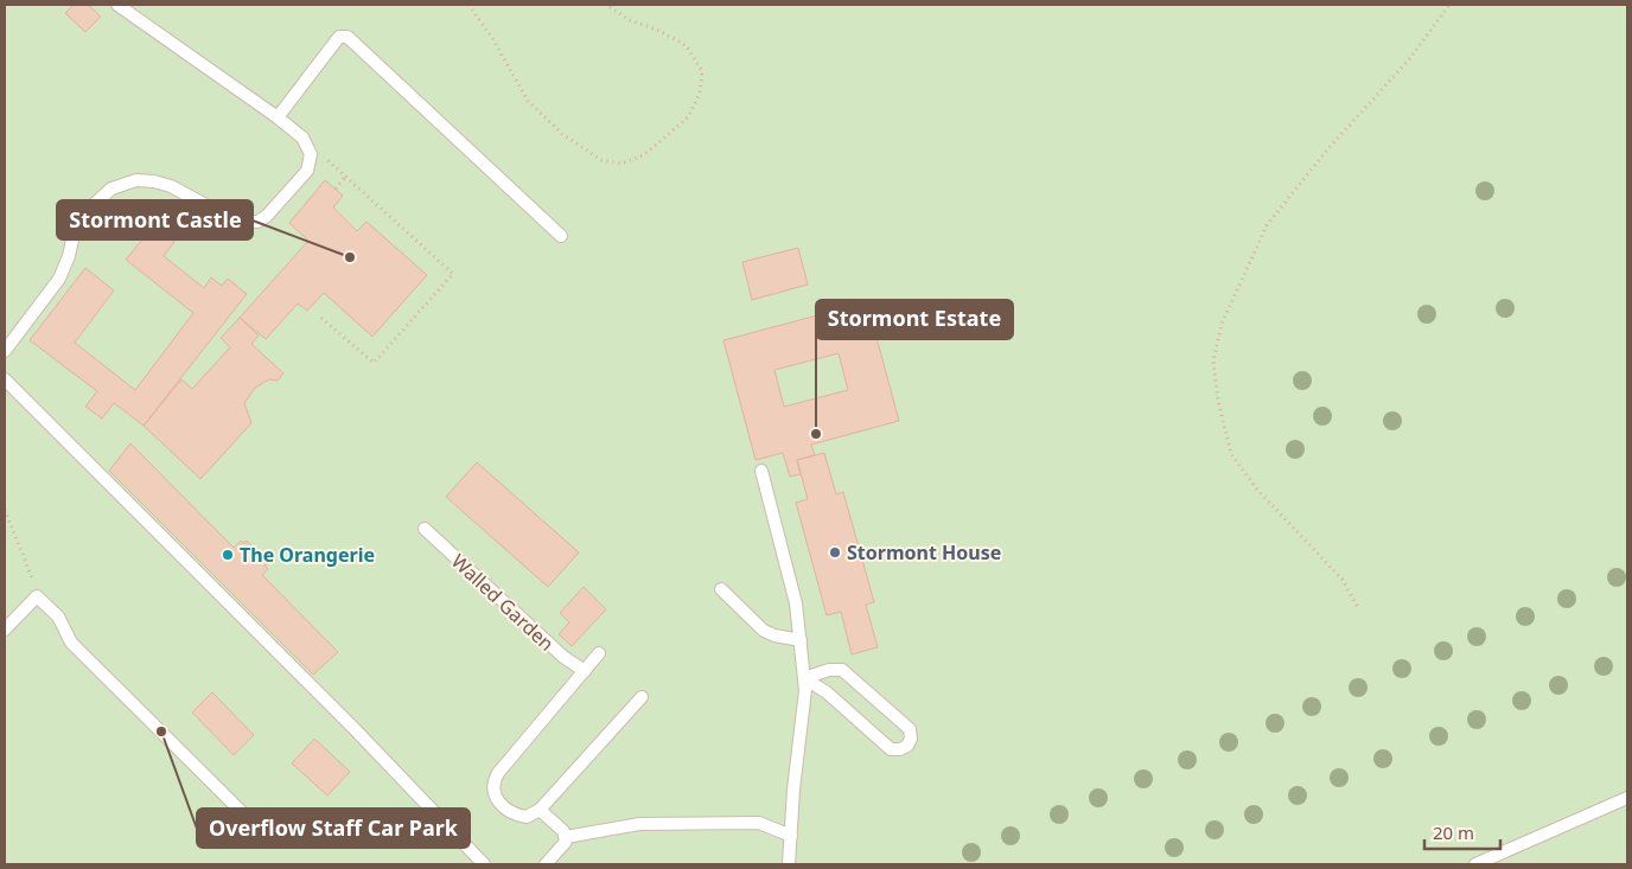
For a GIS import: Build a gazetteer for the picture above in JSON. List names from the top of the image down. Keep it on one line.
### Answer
{"streets":{"lane":["Walled Garden"]},"places":["Stormont Castle","Stormont Estate","Stormont House","The Orangerie","Overflow Staff Car Park"],"scale_bar":"20 m"}
